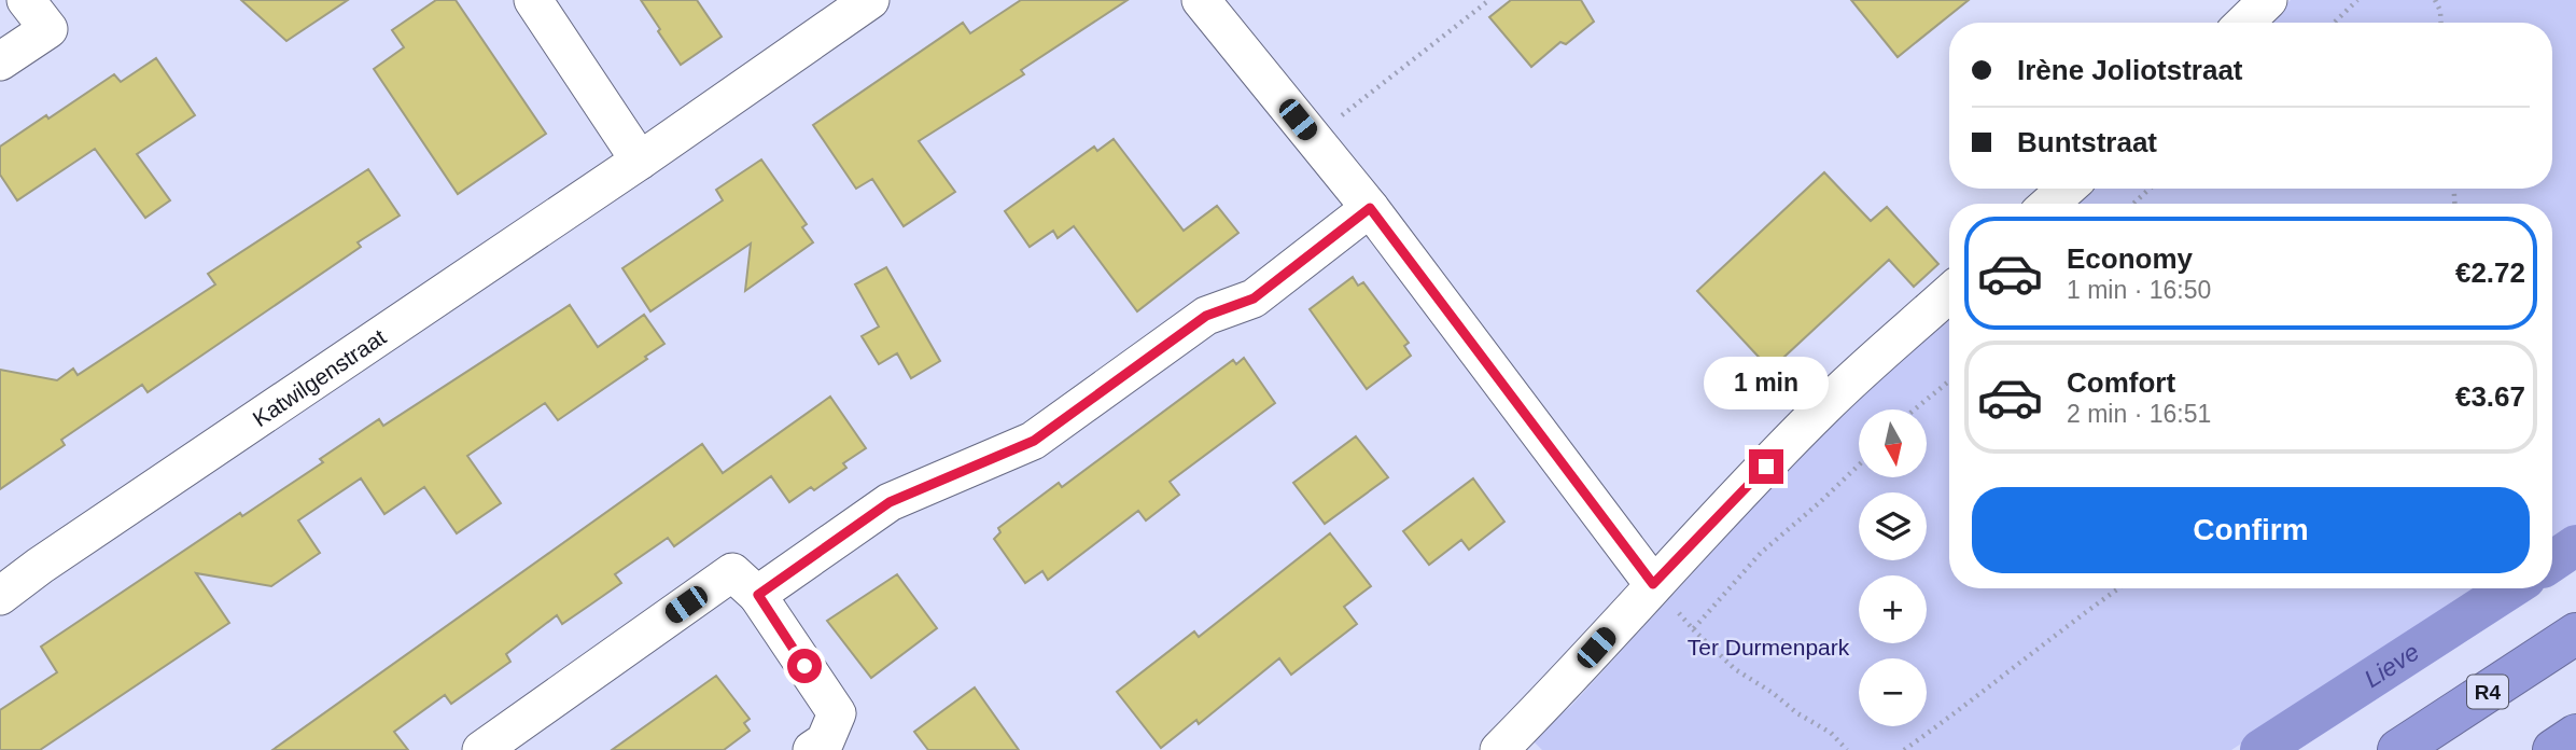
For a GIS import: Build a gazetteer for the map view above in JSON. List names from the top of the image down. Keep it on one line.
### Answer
{"streets":{"highway":["R4"],"street":["Katwilgenstraat"]},"water":["Lieve"],"parks":["Ter Durmenpark"],"north":"bottom","page":{"banner":["Irène Joliotstraat","Buntstraat"],"list":[{"name":"Economy","note":"1 min · 16:50","value":"€2.72"},{"name":"Comfort","note":"2 min · 16:51","value":"€3.67"}],"bubble":"1 min","map_buttons":["+","−"],"buttons":"Confirm"}}
